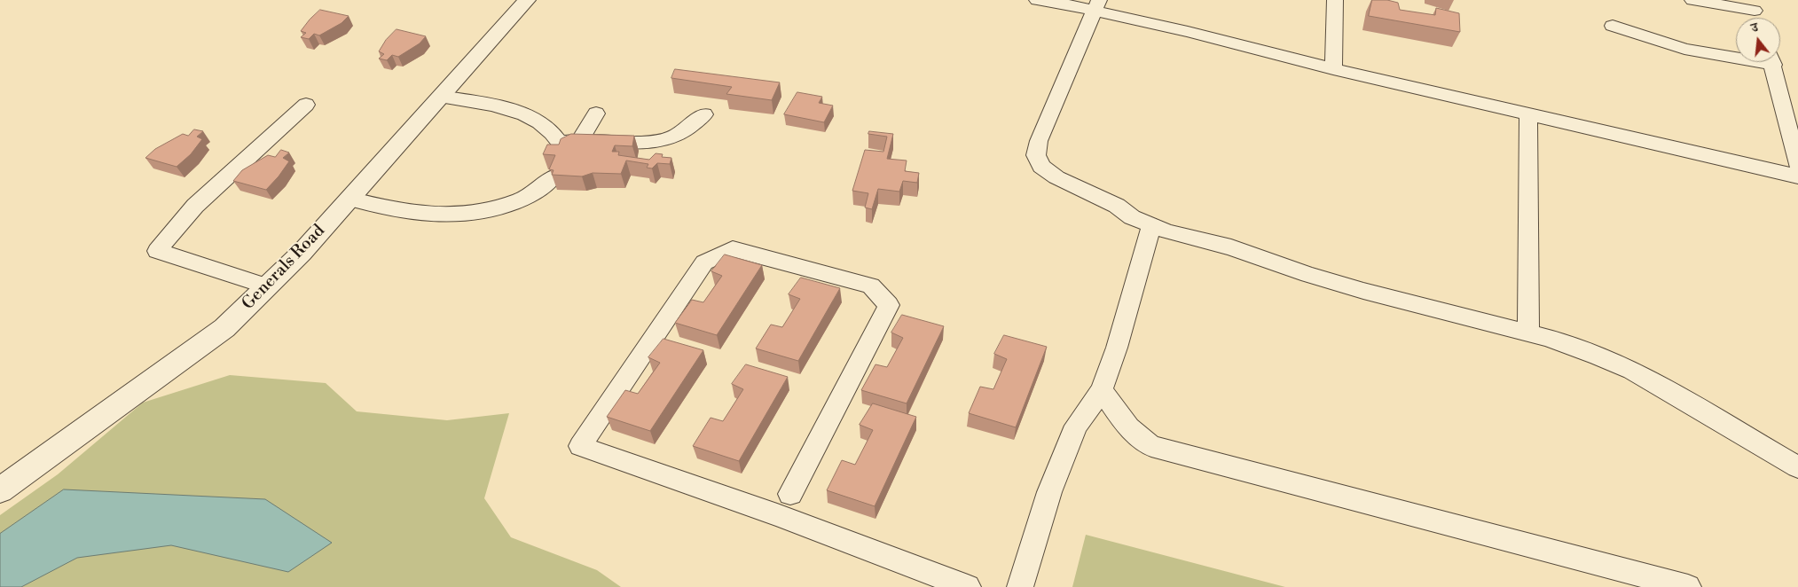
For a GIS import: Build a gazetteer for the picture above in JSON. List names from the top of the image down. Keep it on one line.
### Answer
{"streets":{"street":["Generals Road"]},"north":"top"}
